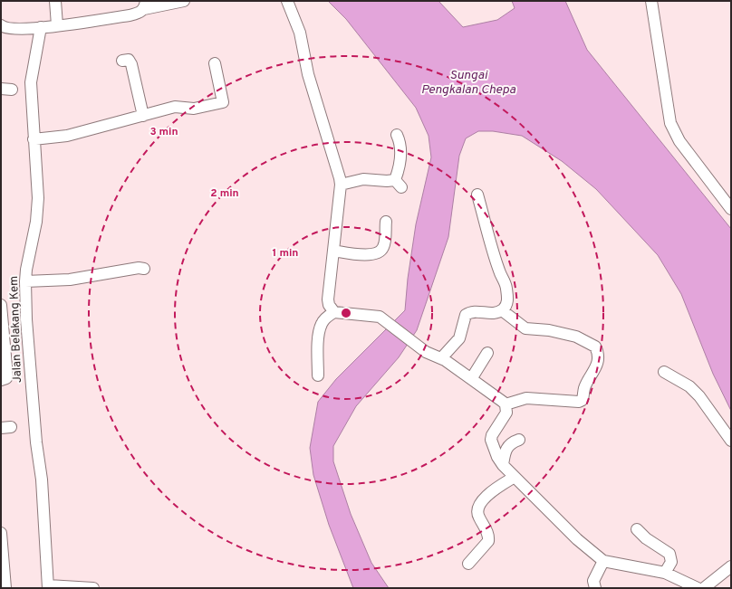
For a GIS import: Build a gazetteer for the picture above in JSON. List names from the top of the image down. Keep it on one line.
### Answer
{"streets":{"street":["Jalan Belakang Kem"]},"water":["Sungai Pengkalan Chepa"],"rings":["3 min","2 min","1 min"]}
